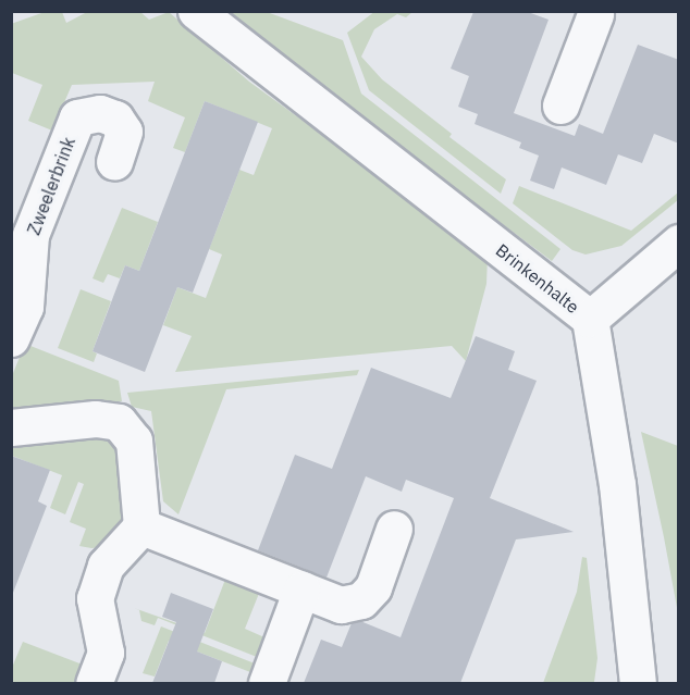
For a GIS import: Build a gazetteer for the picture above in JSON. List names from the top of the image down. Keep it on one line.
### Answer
{"streets":{"street":["Zweelerbrink","Brinkenhalte"]}}
